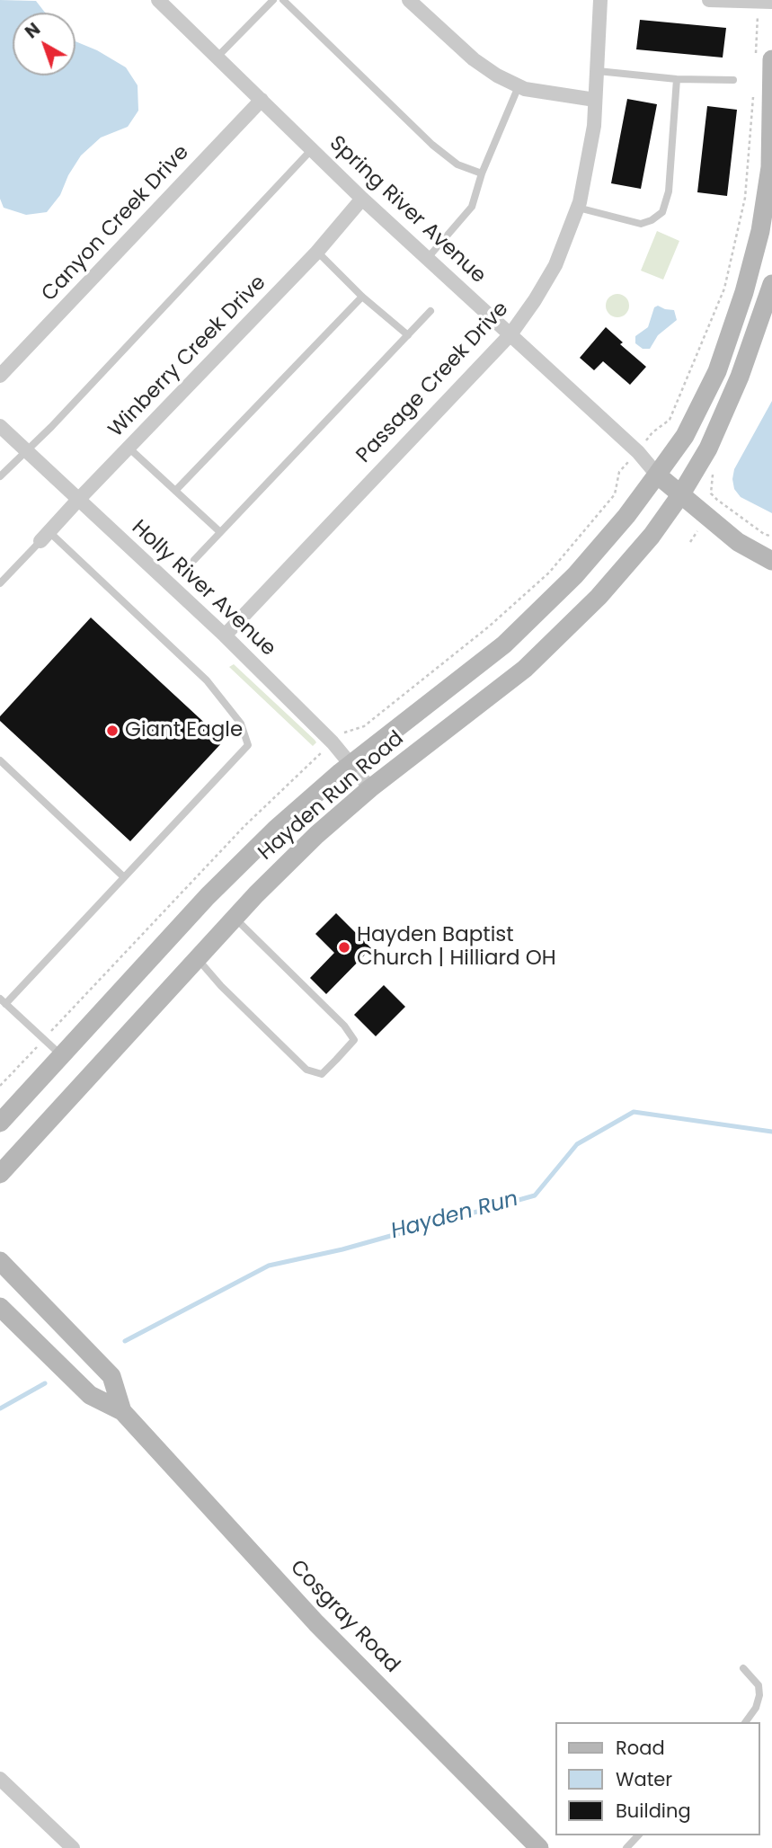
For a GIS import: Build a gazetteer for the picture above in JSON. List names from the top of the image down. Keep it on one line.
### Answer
{"streets":{"main road":["Hayden Run Road","Cosgray Road"],"street":["Spring River Avenue","Canyon Creek Drive","Winberry Creek Drive","Passage Creek Drive","Holly River Avenue"]},"crossings":[["Spring River Avenue","Canyon Creek Drive"],["Spring River Avenue","Winberry Creek Drive"],["Spring River Avenue","Passage Creek Drive"],["Spring River Avenue","Hayden Run Road"],["Winberry Creek Drive","Holly River Avenue"],["Passage Creek Drive","Holly River Avenue"],["Holly River Avenue","Hayden Run Road"]],"water":["Hayden Run"],"places":["Giant Eagle","Hayden Baptist Church | Hilliard OH"],"legend":["Road","Water","Building"],"north":"top left"}
